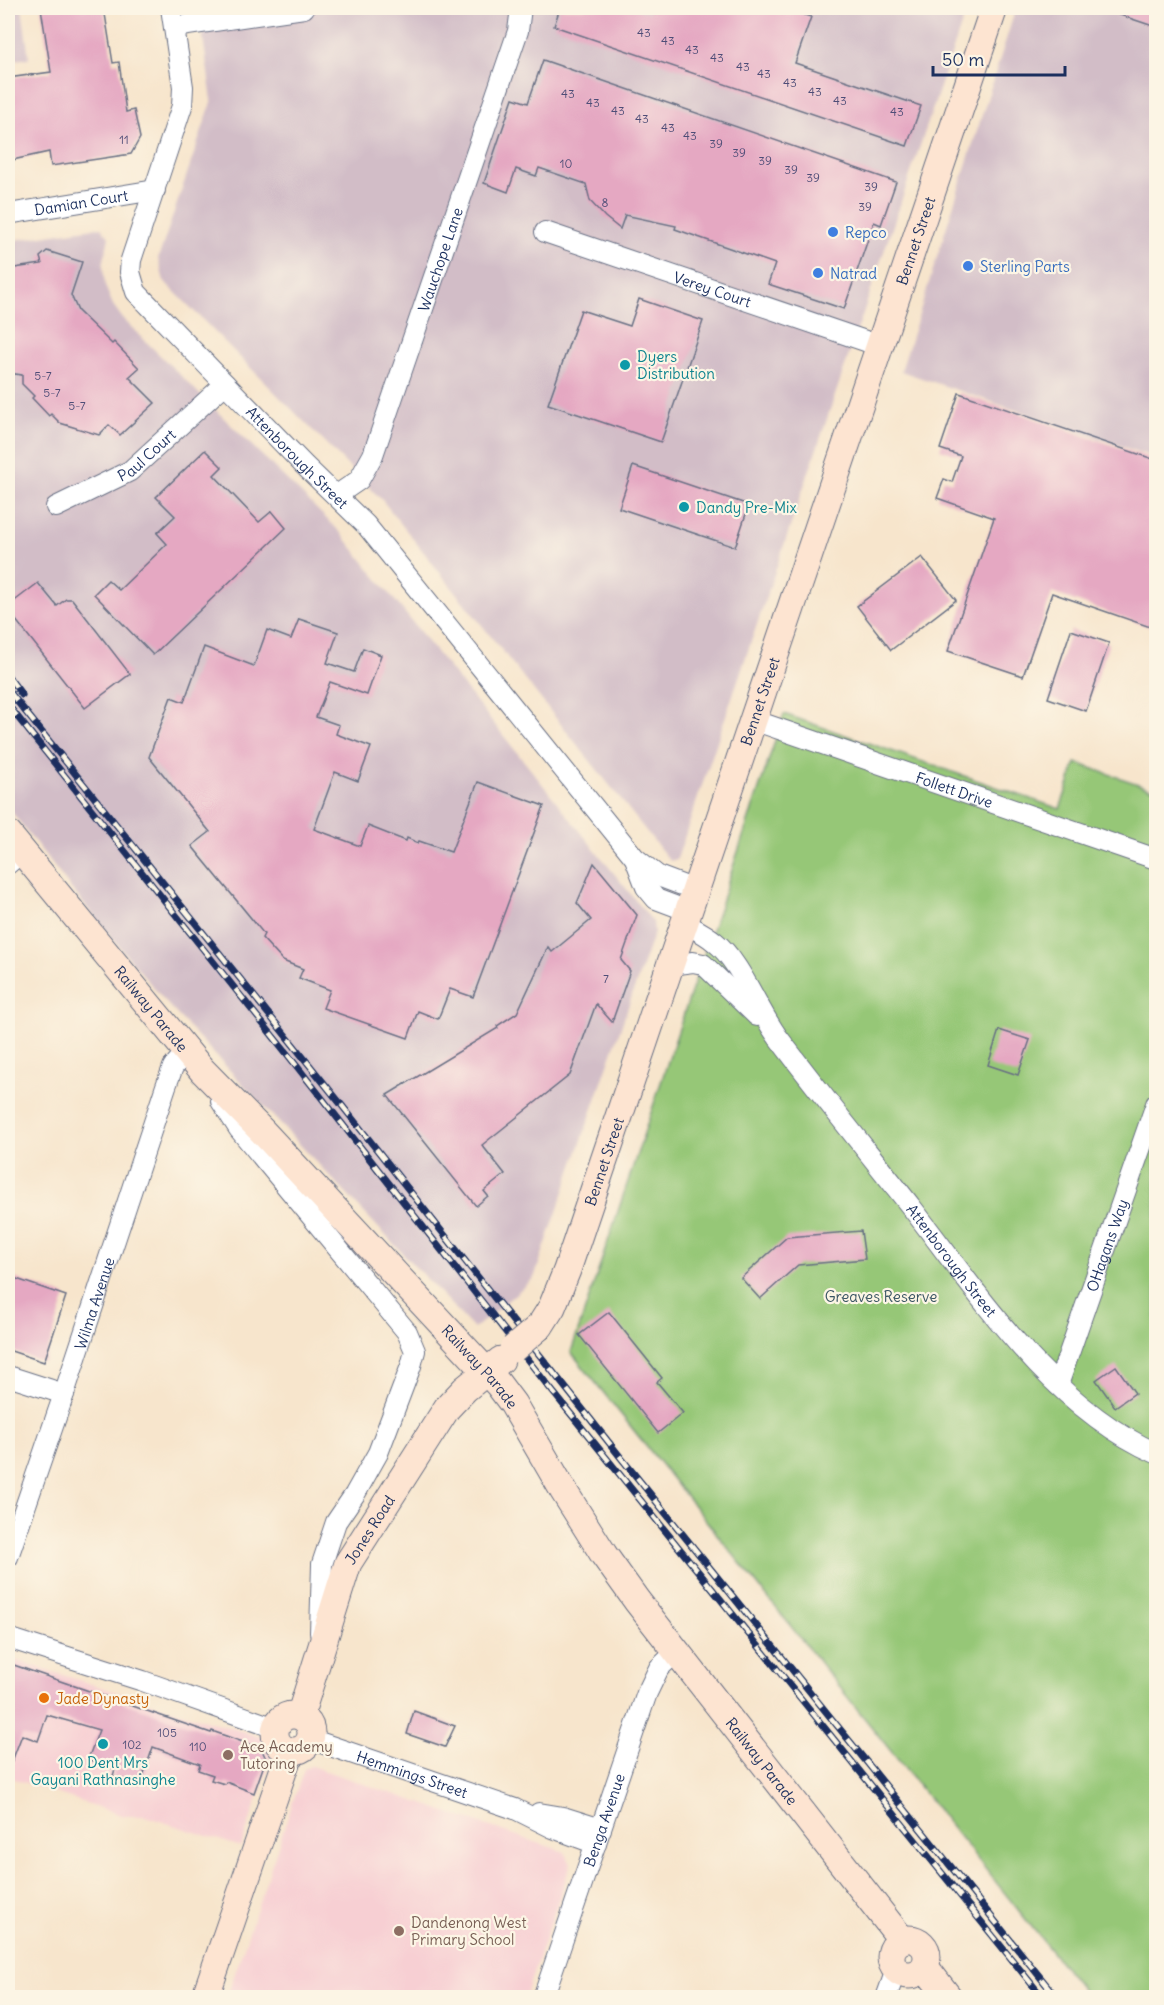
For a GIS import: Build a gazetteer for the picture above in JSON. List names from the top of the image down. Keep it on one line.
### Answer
{"streets":{"main road":["Bennet Street","Railway Parade","Jones Road"],"street":["Damian Court","Wauchope Lane","Verey Court","Paul Court","Attenborough Street","Follett Drive","OHagans Way","Wilma Avenue","Hemmings Street","Benga Avenue"]},"crossings":[["Damian Court","Attenborough Street"],["Bennet Street","Verey Court"],["Bennet Street","Attenborough Street"],["Bennet Street","Follett Drive"],["Bennet Street","Railway Parade"],["Bennet Street","Jones Road"],["Wauchope Lane","Attenborough Street"],["Paul Court","Attenborough Street"],["Attenborough Street","OHagans Way"],["Railway Parade","Wilma Avenue"],["Railway Parade","Jones Road"],["Railway Parade","Benga Avenue"],["Jones Road","Hemmings Street"],["Hemmings Street","Benga Avenue"]],"parks":["Greaves Reserve"],"places":["Repco","Sterling Parts","Natrad","Dyers Distribution","Dandy Pre-Mix","Jade Dynasty","100 Dent Mrs Gayani Rathnasinghe","Ace Academy Tutoring","Dandenong West Primary School"],"house_numbers":["43","43","43","43","43","43","43","43","43","43","43","43","43","43","43","43","11","39","39","39","10","39","39","39","8","39","5-7","5-7","5-7","7","105","102","110"],"scale_bar":"50 m"}
